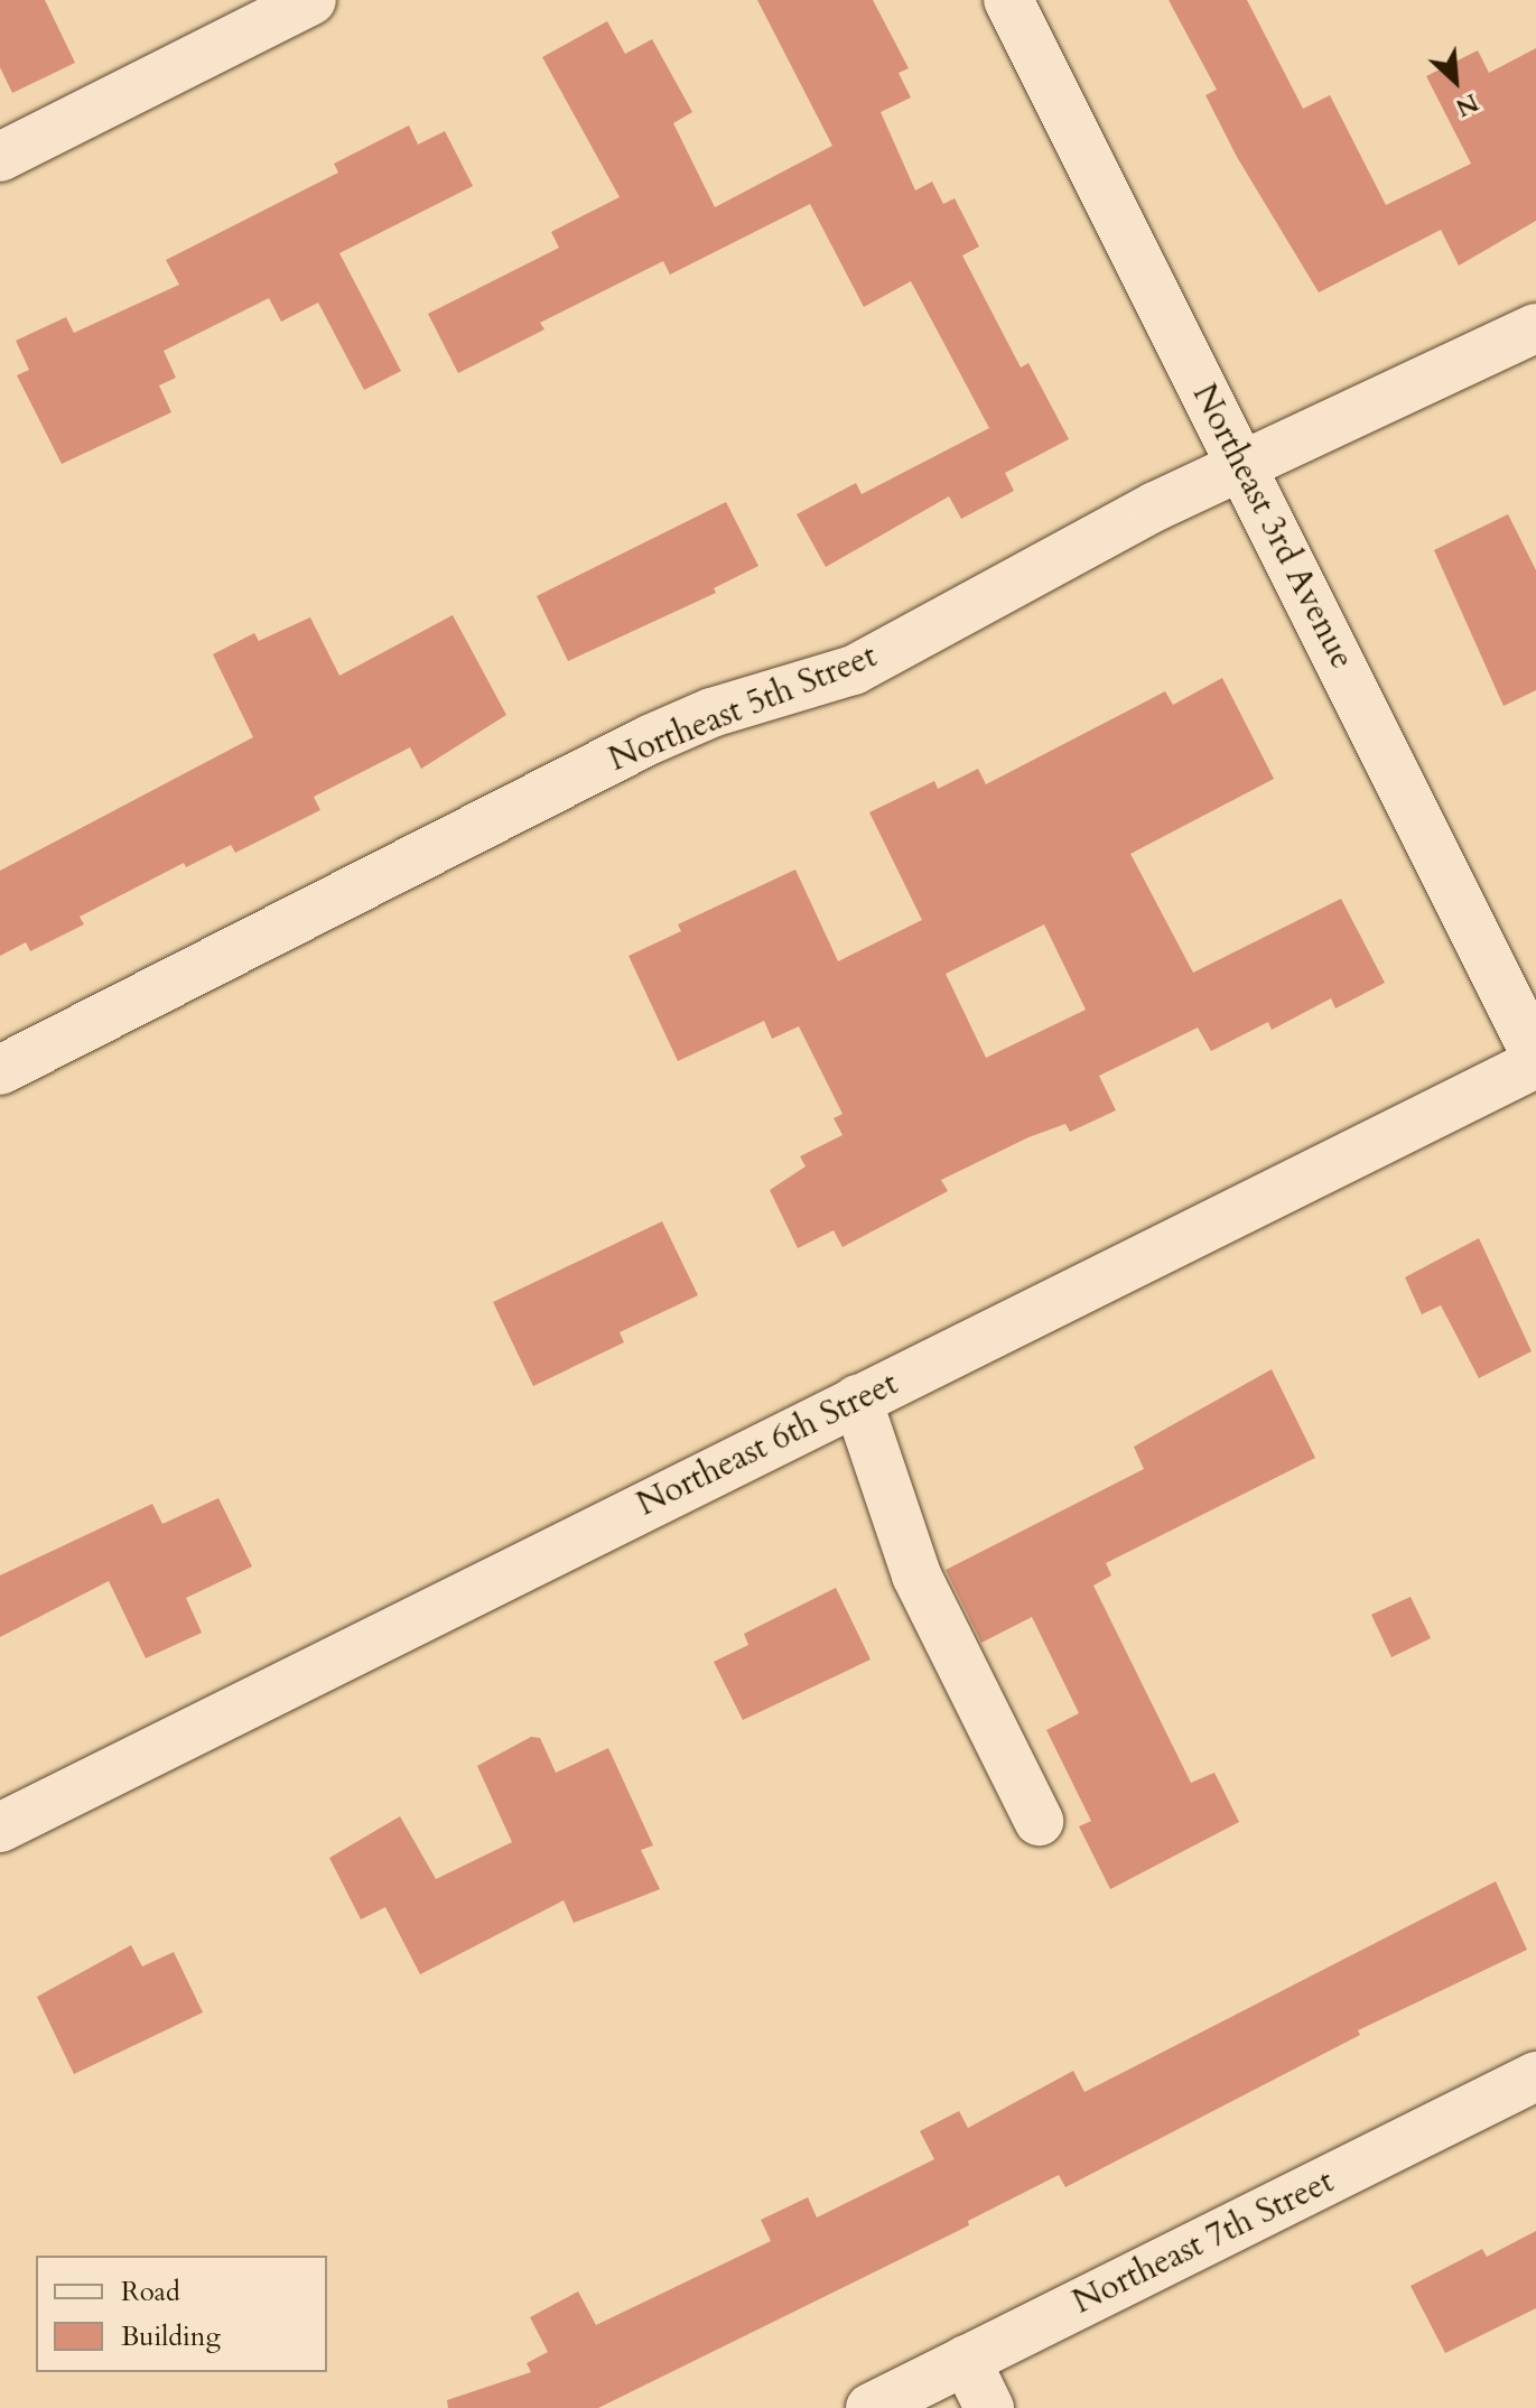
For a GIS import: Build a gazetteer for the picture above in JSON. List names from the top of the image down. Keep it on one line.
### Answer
{"streets":{"street":["Northeast 3rd Avenue","Northeast 5th Street","Northeast 6th Street","Northeast 7th Street"]},"crossings":[["Northeast 3rd Avenue","Northeast 5th Street"]],"legend":["Road","Building"],"north":"bottom right"}
